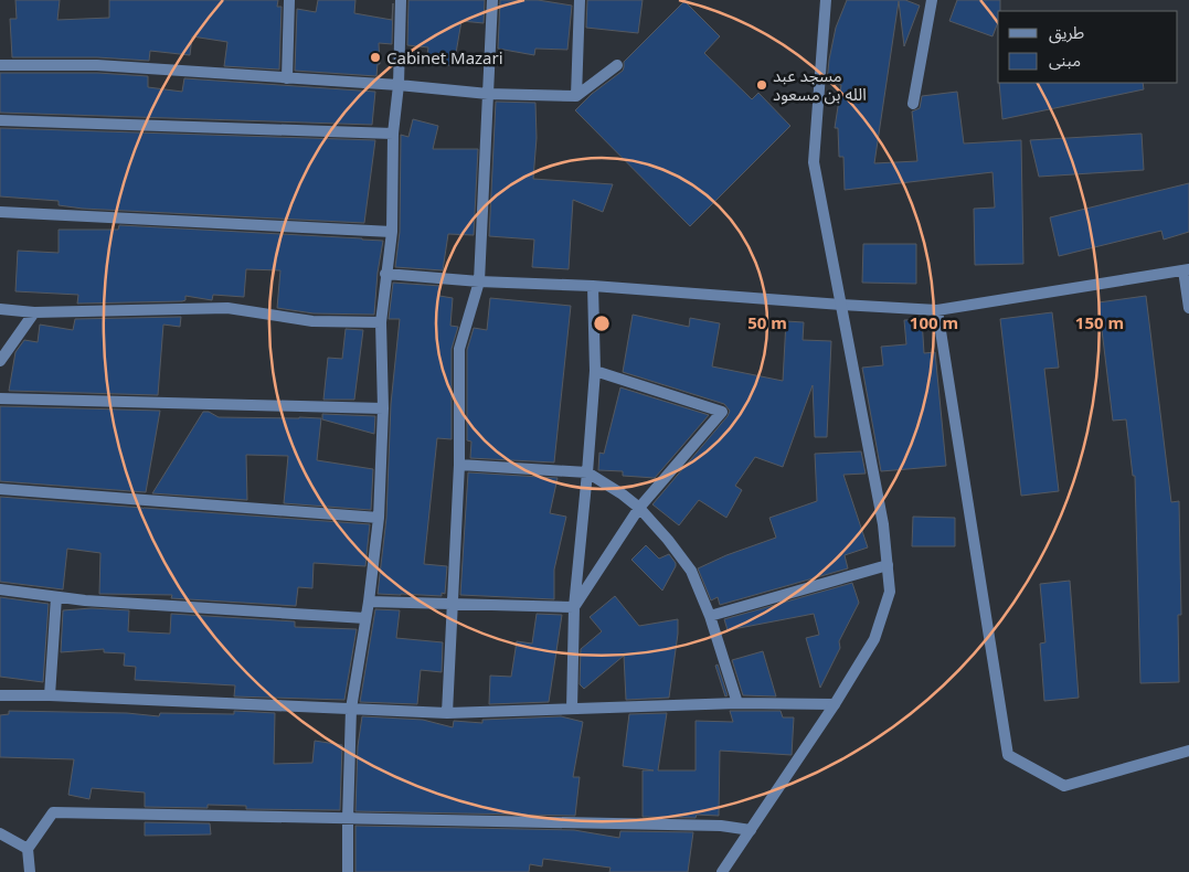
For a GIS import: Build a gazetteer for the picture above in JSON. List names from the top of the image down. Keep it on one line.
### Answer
{"places":["Cabinet Mazari","مسجد عبد الله بن مسعود"],"legend":["طريق","مبنى"],"rings":["50 m","100 m","150 m"]}
